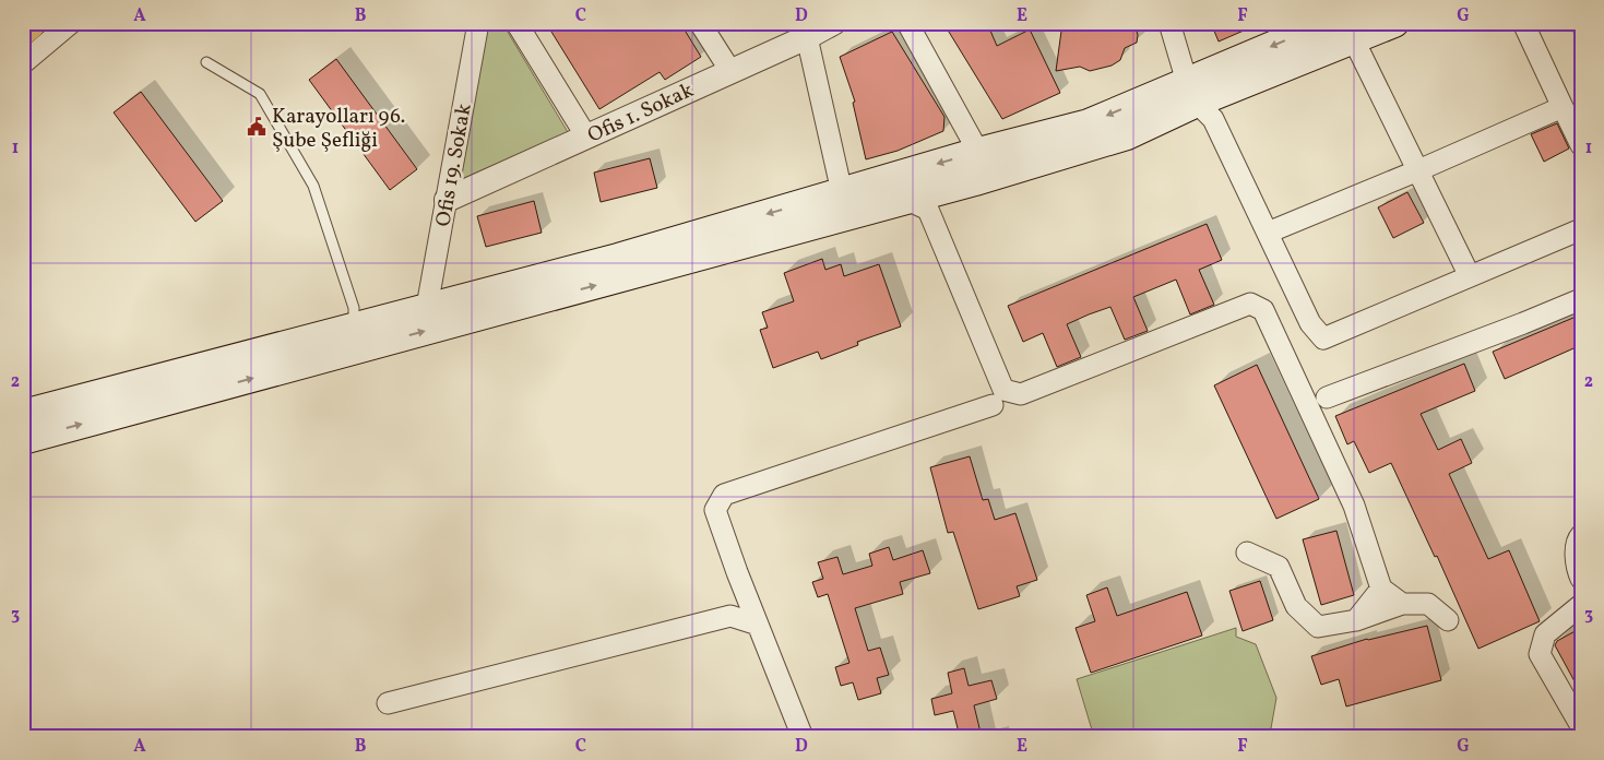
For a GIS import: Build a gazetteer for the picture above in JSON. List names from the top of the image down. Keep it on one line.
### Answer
{"streets":{"street":["Ofis 1. Sokak","Ofis 19. Sokak"]},"crossings":[["Ofis 1. Sokak","Ofis 19. Sokak"]],"places":{"public building":["Karayolları 96. Şube Şefliği"]},"grid":{"columns":["A","B","C","D","E","F","G"],"rows":["1","2","3"]}}
